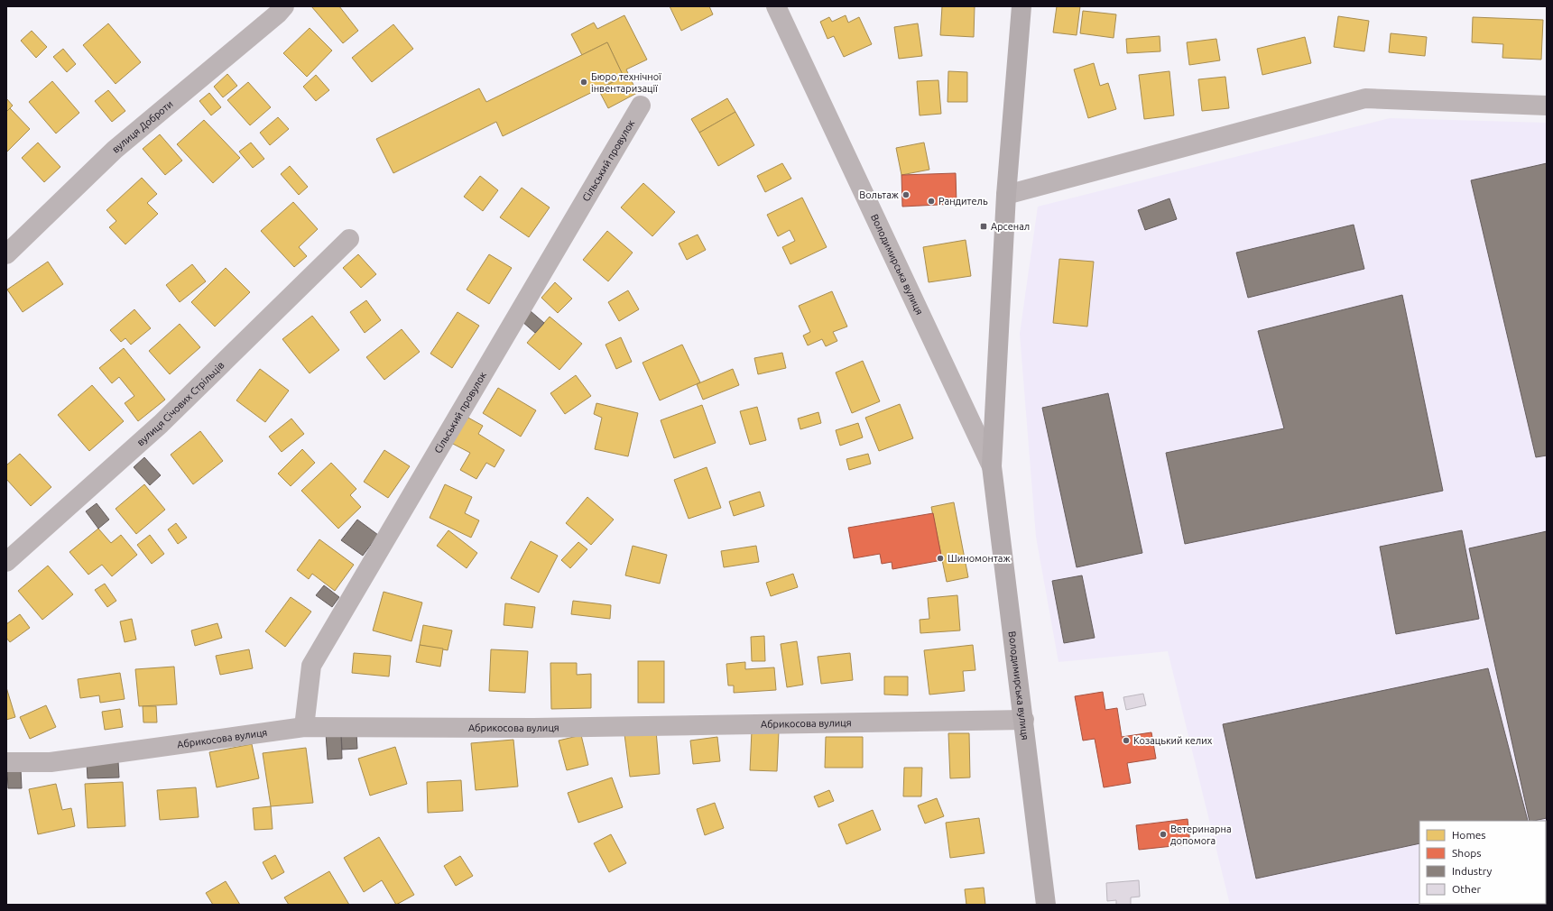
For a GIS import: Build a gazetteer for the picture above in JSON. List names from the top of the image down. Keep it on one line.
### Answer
{"streets":{"main road":["Володимирська вулиця"],"street":["вулиця Доброти","Сільський провулок","вулиця Січових Стрільців","Абрикосова вулиця"]},"crossings":[["Сільський провулок","Абрикосова вулиця"],["Володимирська вулиця","Абрикосова вулиця"]],"places":{"other":["Бюро технічної інвентаризації","Вольтаж","Рандитель","Шиномонтаж","Козацький келих","Ветеринарна допомога"],"transit":["Арсенал"]},"legend":["Homes","Shops","Industry","Other"]}
